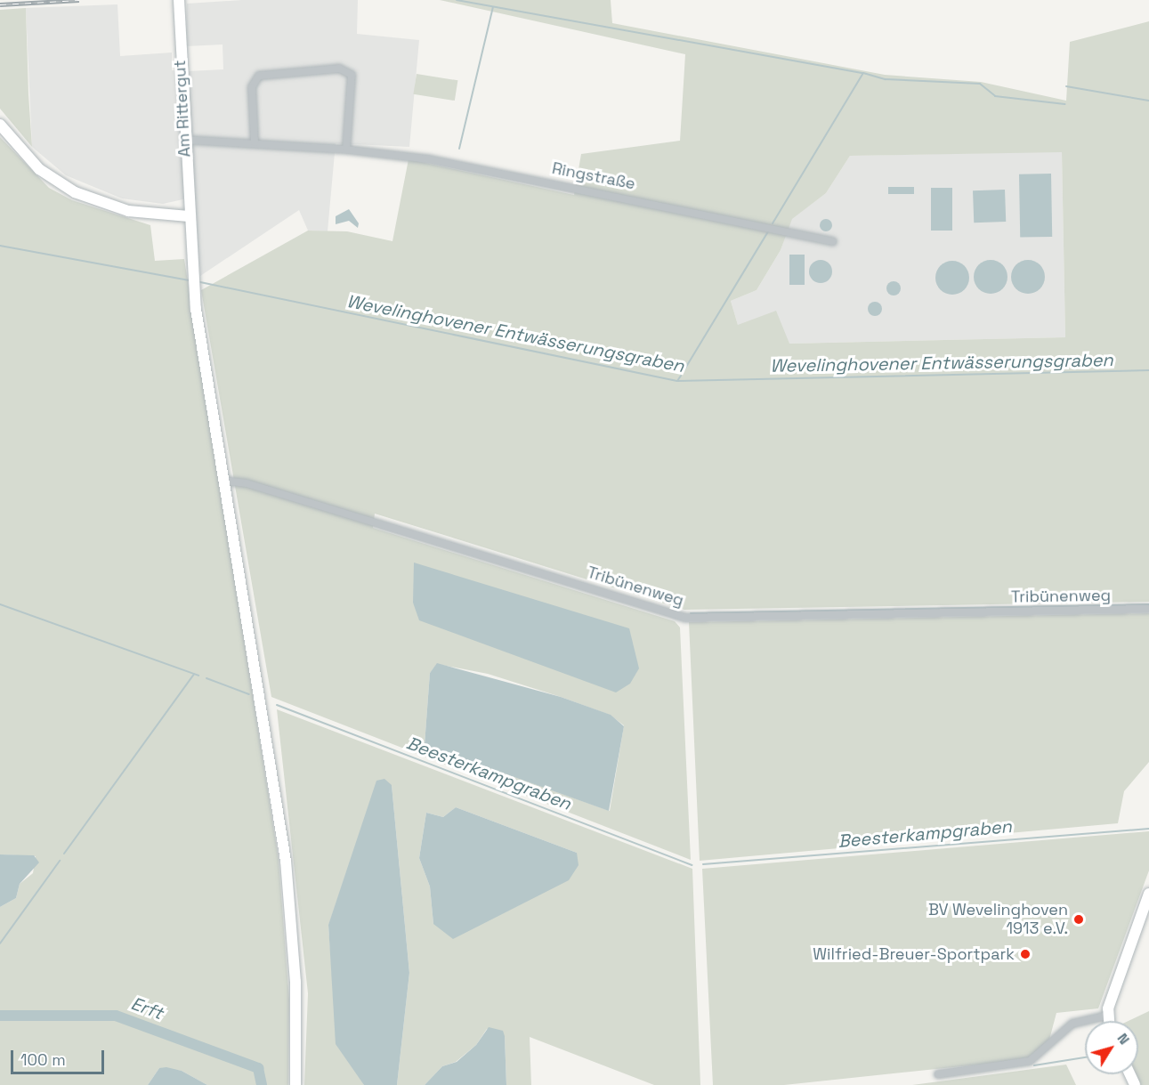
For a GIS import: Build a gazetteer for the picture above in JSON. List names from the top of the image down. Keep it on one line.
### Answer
{"streets":{"street":["Am Rittergut","Ringstraße","Tribünenweg"]},"crossings":[["Am Rittergut","Ringstraße"],["Am Rittergut","Tribünenweg"]],"water":["Wevelinghovener Entwässerungsgraben","Beesterkampgraben","Erft"],"places":["BV Wevelinghoven 1913 e.V.","Wilfried-Breuer-Sportpark"],"scale_bar":"100 m","north":"top right"}
